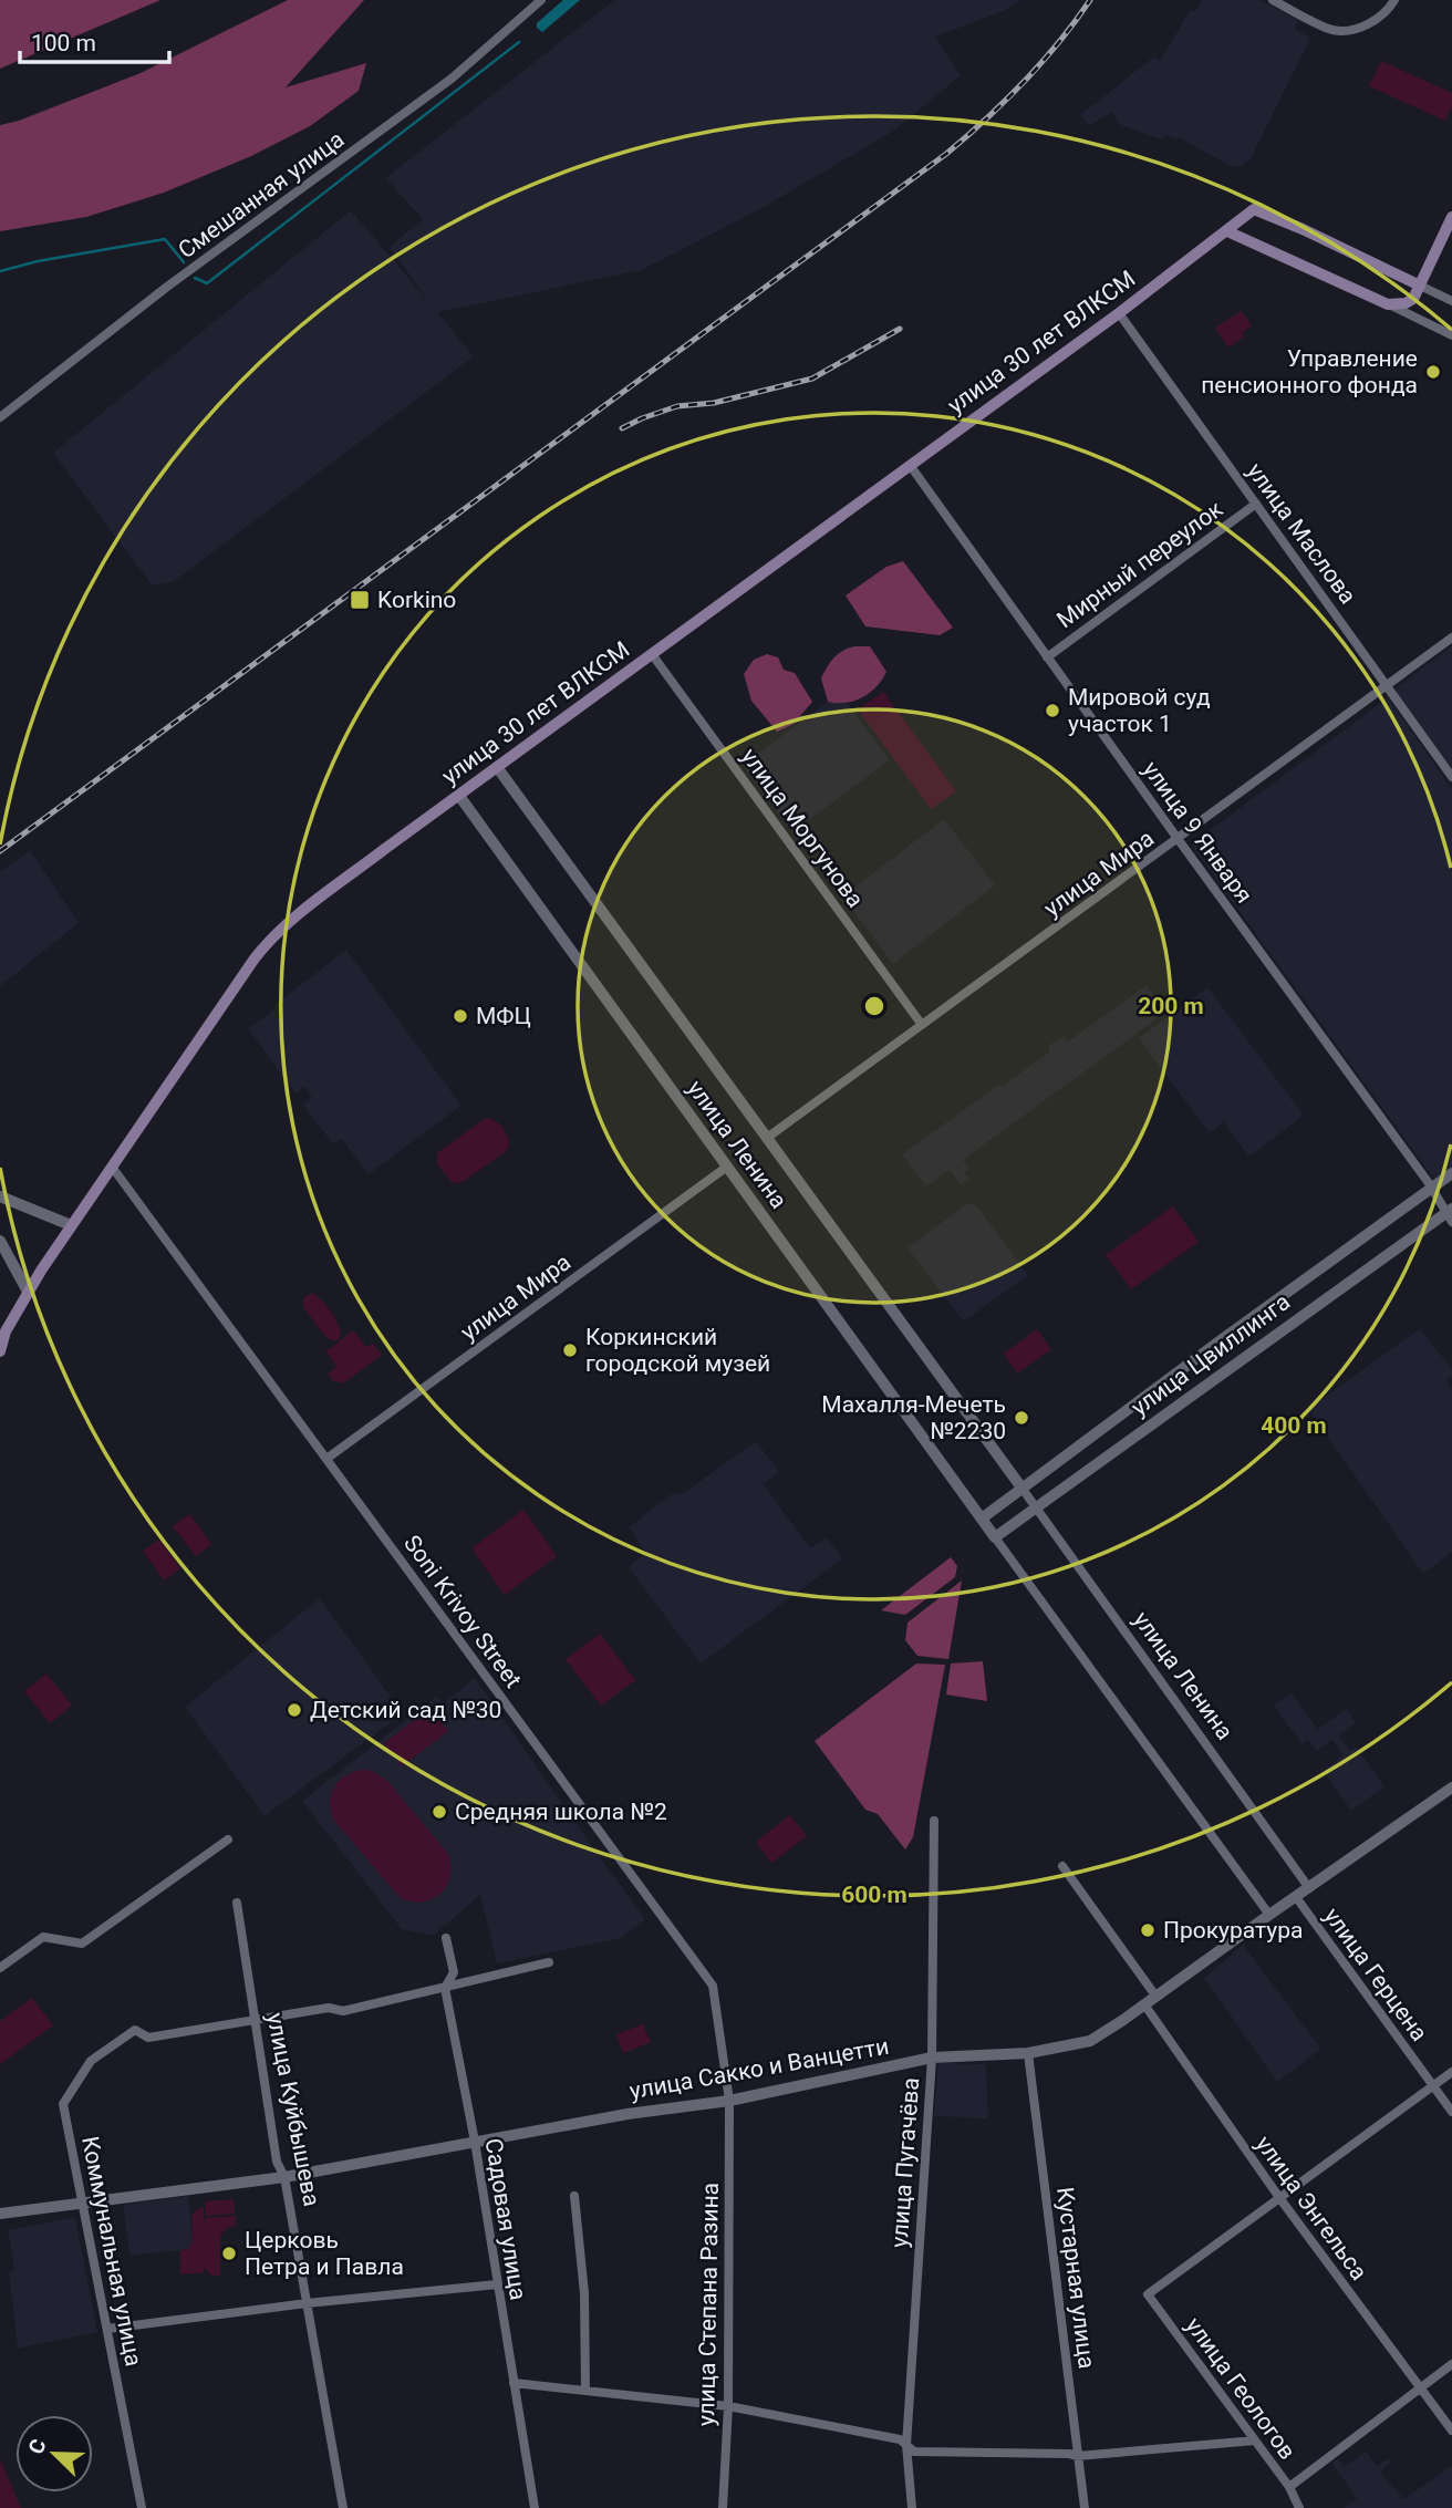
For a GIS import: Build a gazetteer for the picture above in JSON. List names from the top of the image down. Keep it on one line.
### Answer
{"streets":{"main road":["улица 30 лет ВЛКСМ"],"street":["Смешанная улица","улица Маслова","Мирный переулок","улица Моргунова","улица 9 Января","улица Мира","улица Ленина","улица Цвиллинга","Soni Krivoy Street","улица Герцена","улица Сакко и Ванцетти","улица Куйбышева","улица Пугачёва","улица Энгельса","Садовая улица","Коммунальная улица","Кустарная улица","улица Степана Разина","улица Геологов"]},"crossings":[["улица 30 лет ВЛКСМ","улица Маслова"],["улица 30 лет ВЛКСМ","улица Моргунова"],["улица 30 лет ВЛКСМ","улица 9 Января"],["улица 30 лет ВЛКСМ","улица Ленина"],["улица 30 лет ВЛКСМ","Soni Krivoy Street"],["улица Маслова","Мирный переулок"],["улица Маслова","улица Мира"],["Мирный переулок","улица 9 Января"],["улица Моргунова","улица Мира"],["улица 9 Января","улица Мира"],["улица 9 Января","улица Цвиллинга"],["улица Мира","улица Ленина"],["улица Мира","Soni Krivoy Street"],["улица Ленина","улица Цвиллинга"],["улица Ленина","улица Сакко и Ванцетти"],["Soni Krivoy Street","улица Сакко и Ванцетти"],["Soni Krivoy Street","улица Степана Разина"],["улица Герцена","улица Сакко и Ванцетти"],["улица Сакко и Ванцетти","улица Куйбышева"],["улица Сакко и Ванцетти","улица Пугачёва"],["улица Сакко и Ванцетти","улица Энгельса"],["улица Сакко и Ванцетти","Садовая улица"],["улица Сакко и Ванцетти","Коммунальная улица"],["улица Сакко и Ванцетти","Кустарная улица"],["улица Сакко и Ванцетти","улица Степана Разина"],["улица Куйбышева","Коммунальная улица"],["улица Энгельса","улица Геологов"]],"places":{"other":["Управление пенсионного фонда","Мировой суд участок 1","МФЦ","Коркинский городской музей","Махалля-Мечеть №2230","Детский сад №30","Средняя школа №2","Прокуратура","Церковь Петра и Павла"],"transit":["Korkino"]},"scale_bar":"100 m","north":"top left","rings":["200 m","400 m","600 m"]}
